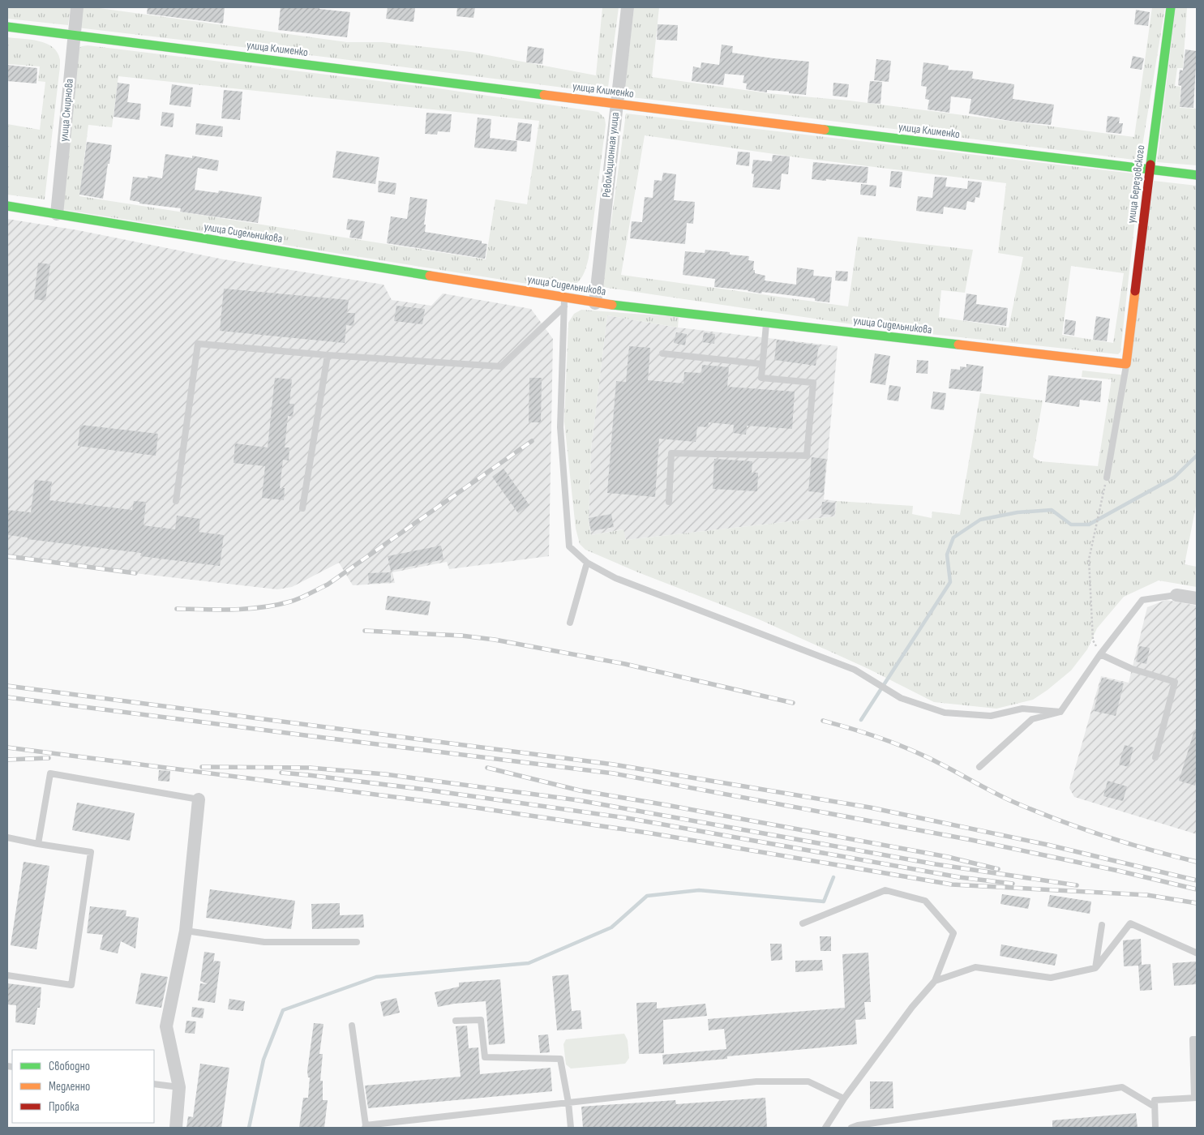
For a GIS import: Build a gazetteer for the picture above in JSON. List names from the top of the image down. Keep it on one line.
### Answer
{"streets":{"street":["улица Клименко","улица Смирнова","Революционная улица","улица Березовского","улица Сидельникова"]},"crossings":[["улица Клименко","улица Смирнова"],["улица Клименко","Революционная улица"],["улица Клименко","улица Березовского"],["улица Смирнова","улица Сидельникова"],["Революционная улица","улица Сидельникова"],["улица Березовского","улица Сидельникова"]],"legend":["Свободно","Медленно","Пробка"]}
